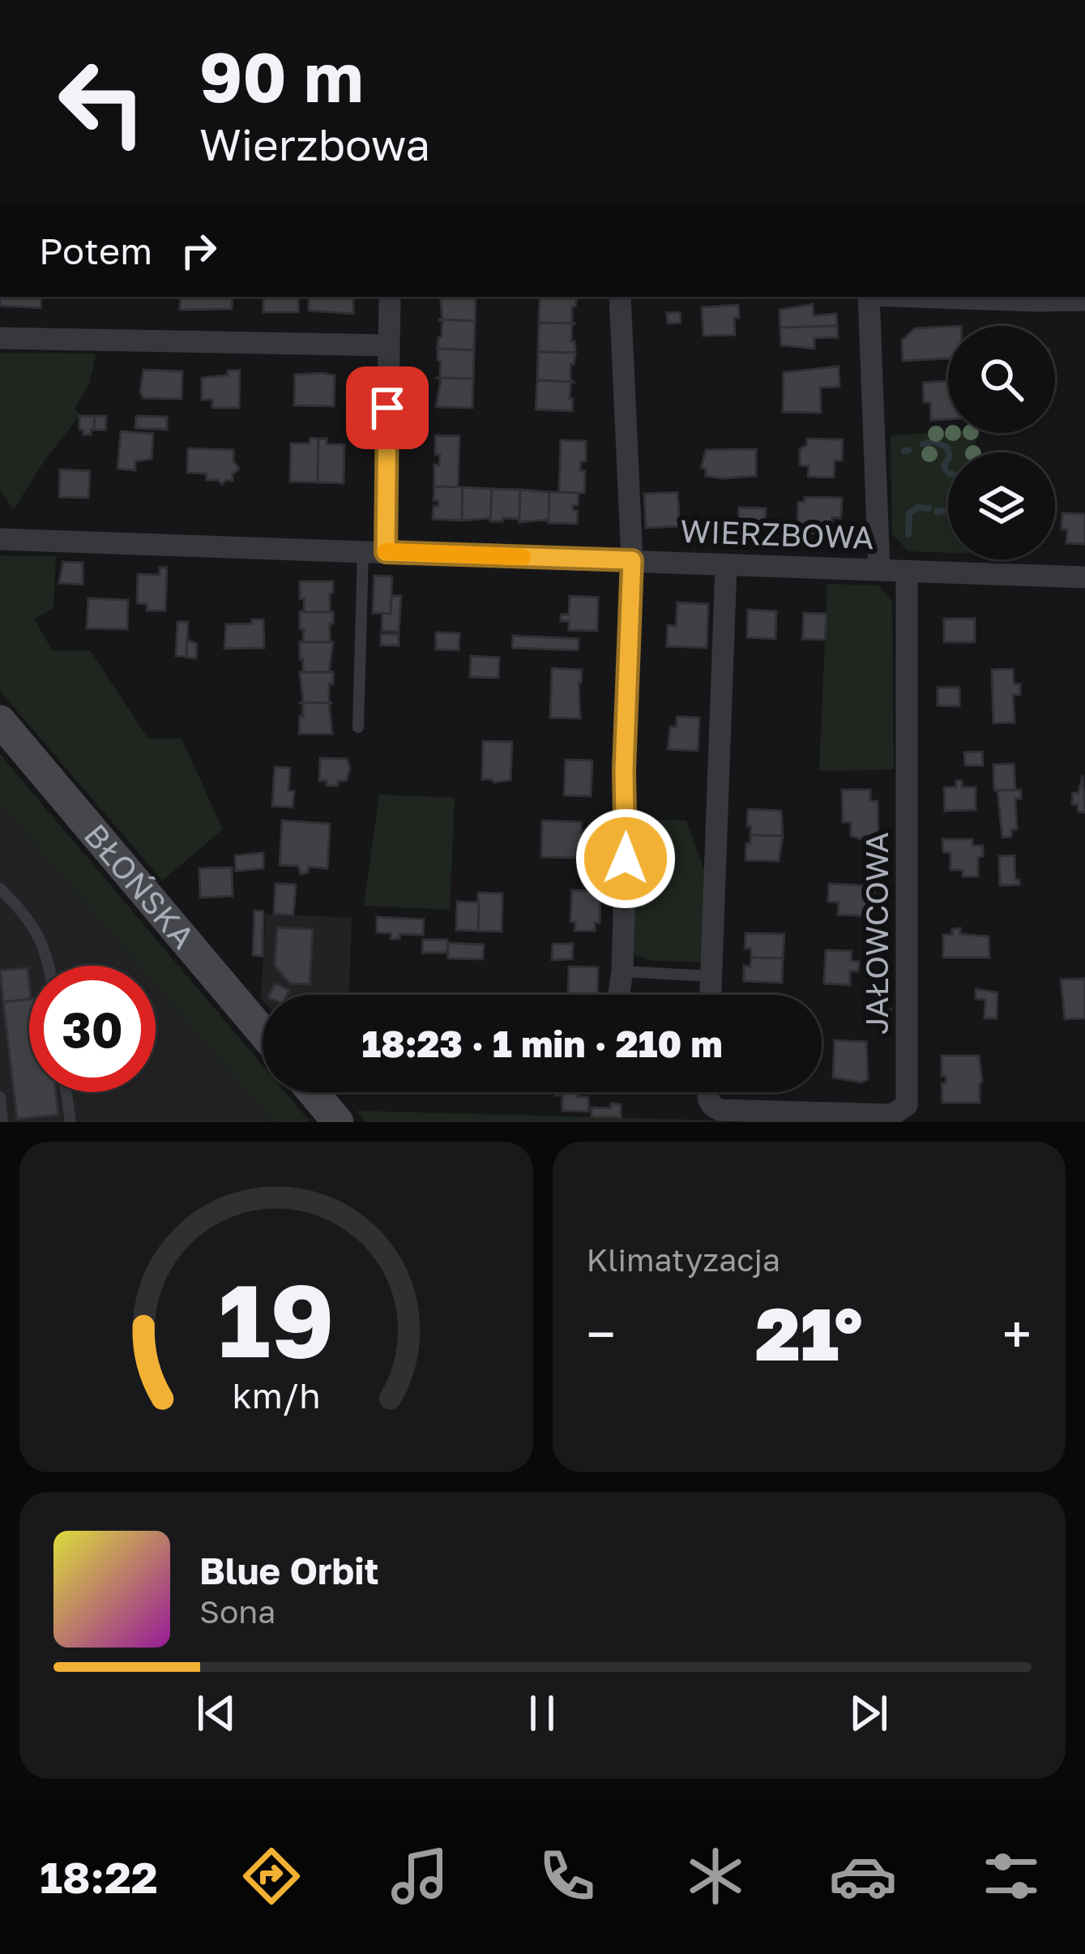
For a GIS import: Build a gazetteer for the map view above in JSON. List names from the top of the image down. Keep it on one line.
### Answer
{"streets":{"street":["WIERZBOWA","BŁOŃSKA","JAŁOWCOWA"]},"crossings":[["WIERZBOWA","JAŁOWCOWA"]],"page":{"turn":["90 m","Wierzbowa"],"then":"Potem","limit":"30","trip":"18:23 · 1 min · 210 m","tile":"Klimatyzacja","heat":["−","21°","+"],"song":["Blue Orbit","Sona"],"tabs":"18:22","gauge":["19","km/h"]}}
